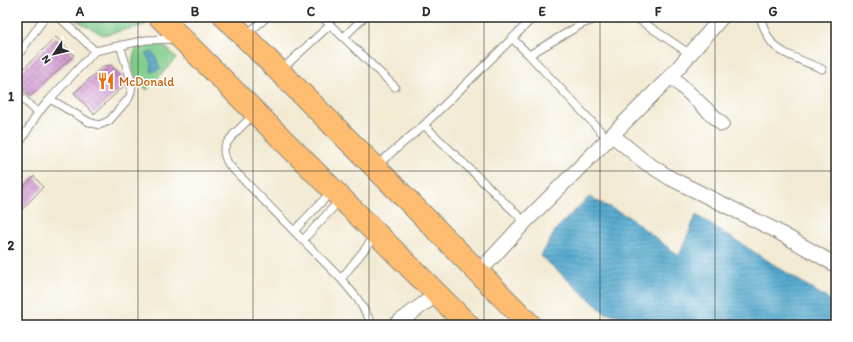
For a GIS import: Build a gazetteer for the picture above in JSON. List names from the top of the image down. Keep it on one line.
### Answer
{"places":{"restaurant":["McDonald"]},"north":"bottom left","grid":{"columns":["A","B","C","D","E","F","G"],"rows":["1","2"]}}
